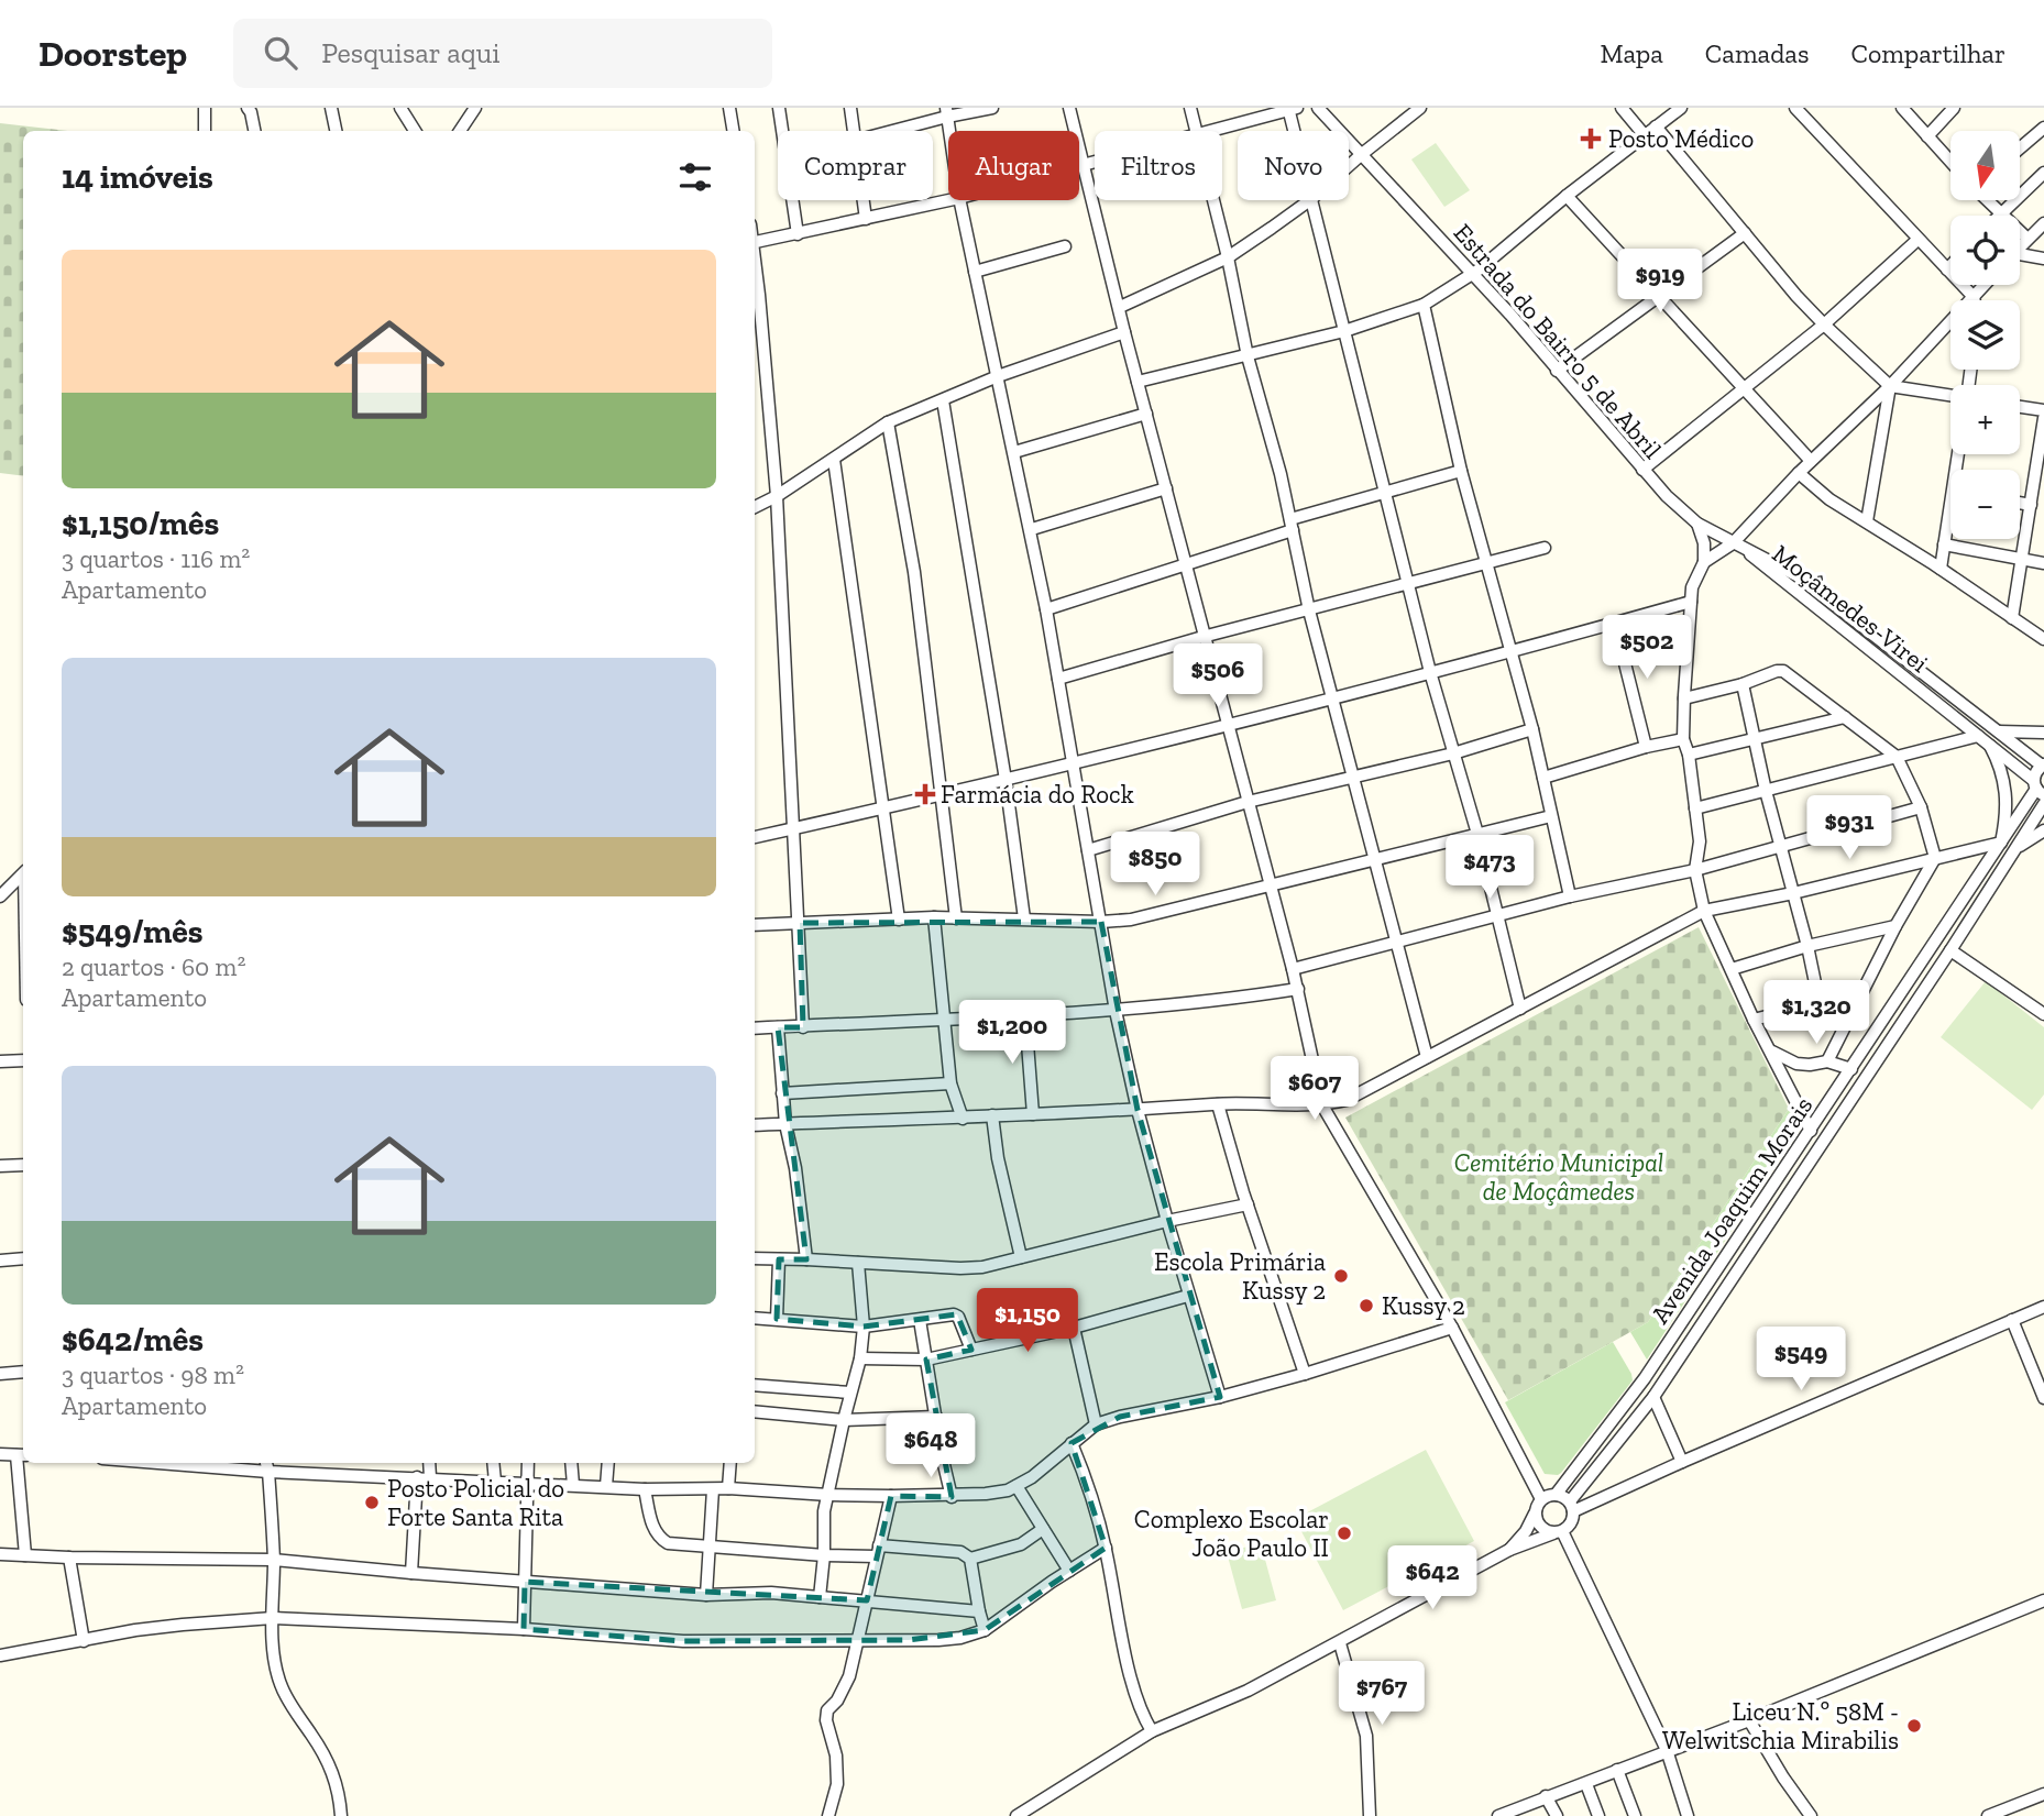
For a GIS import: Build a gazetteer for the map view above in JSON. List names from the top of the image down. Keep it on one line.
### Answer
{"streets":{"street":["Estrada do Bairro 5 de Abril","Moçâmedes-Virei","Avenida Joaquim Morais"]},"crossings":[["Estrada do Bairro 5 de Abril","Moçâmedes-Virei"],["Moçâmedes-Virei","Avenida Joaquim Morais"]],"parks":["Cemitério Municipal de Moçâmedes"],"places":{"health":["Posto Médico","Farmácia do Rock"],"other":["Escola Primária Kussy 2","Kussy 2","Posto Policial do Forte Santa Rita","Complexo Escolar João Paulo II","Liceu N.º 58M - Welwitschia Mirabilis"]},"north":"bottom","page":{"header":"Doorstep","search":"Pesquisar aqui","nav":["Mapa","Camadas","Compartilhar"],"map_buttons":["+","−"],"chip":["Comprar","Alugar","Filtros","Novo"],"heading":"14 imóveis","list":[{"name":"$1,150/mês","note":"3 quartos · 116 m² · Apartamento"},{"name":"$549/mês","note":"2 quartos · 60 m² · Apartamento"},{"name":"$642/mês","note":"3 quartos · 98 m² · Apartamento"}],"price":["$919","$502","$506","$931","$850","$473","$1,320","$1,200","$607","$1,150","$549","$648","$642","$767"]}}
